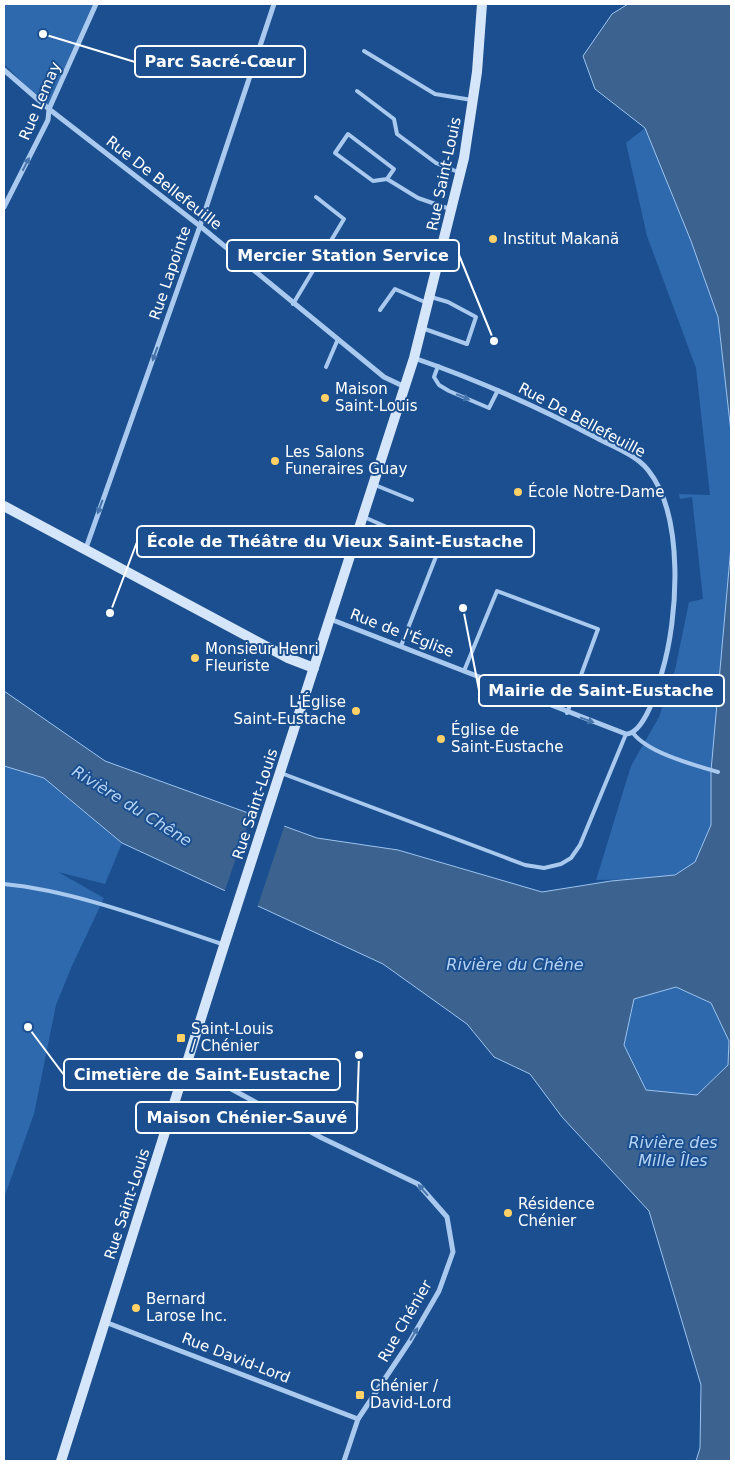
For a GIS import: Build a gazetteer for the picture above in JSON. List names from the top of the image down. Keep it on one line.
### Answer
{"streets":{"main road":["Rue Saint-Louis"],"street":["Rue Lemay","Rue De Bellefeuille","Rue Lapointe","Rue de l'Église","Rue Chénier","Rue David-Lord"]},"crossings":[["Rue Lemay","Rue De Bellefeuille"],["Rue Saint-Louis","Rue De Bellefeuille"],["Rue Saint-Louis","Rue de l'Église"],["Rue Saint-Louis","Rue Chénier"],["Rue Saint-Louis","Rue David-Lord"],["Rue De Bellefeuille","Rue Lapointe"],["Rue De Bellefeuille","Rue de l'Église"],["Rue Chénier","Rue David-Lord"]],"one_way":["Rue Lemay","Rue Lapointe"],"water":["Rivière du Chêne","Rivière des Mille Îles"],"places":{"other":["Parc Sacré-Cœur","Institut Makanä","Mercier Station Service","Maison Saint-Louis","Les Salons Funeraires Guay","École Notre-Dame","Mairie de Saint-Eustache","École de Théâtre du Vieux Saint-Eustache","Monsieur Henri Fleuriste","L'Église Saint-Eustache","Église de Saint-Eustache","Cimetière de Saint-Eustache","Maison Chénier-Sauvé","Résidence Chénier","Bernard Larose Inc."],"transit":["Saint-Louis / Chénier","Chénier / David-Lord"]}}
